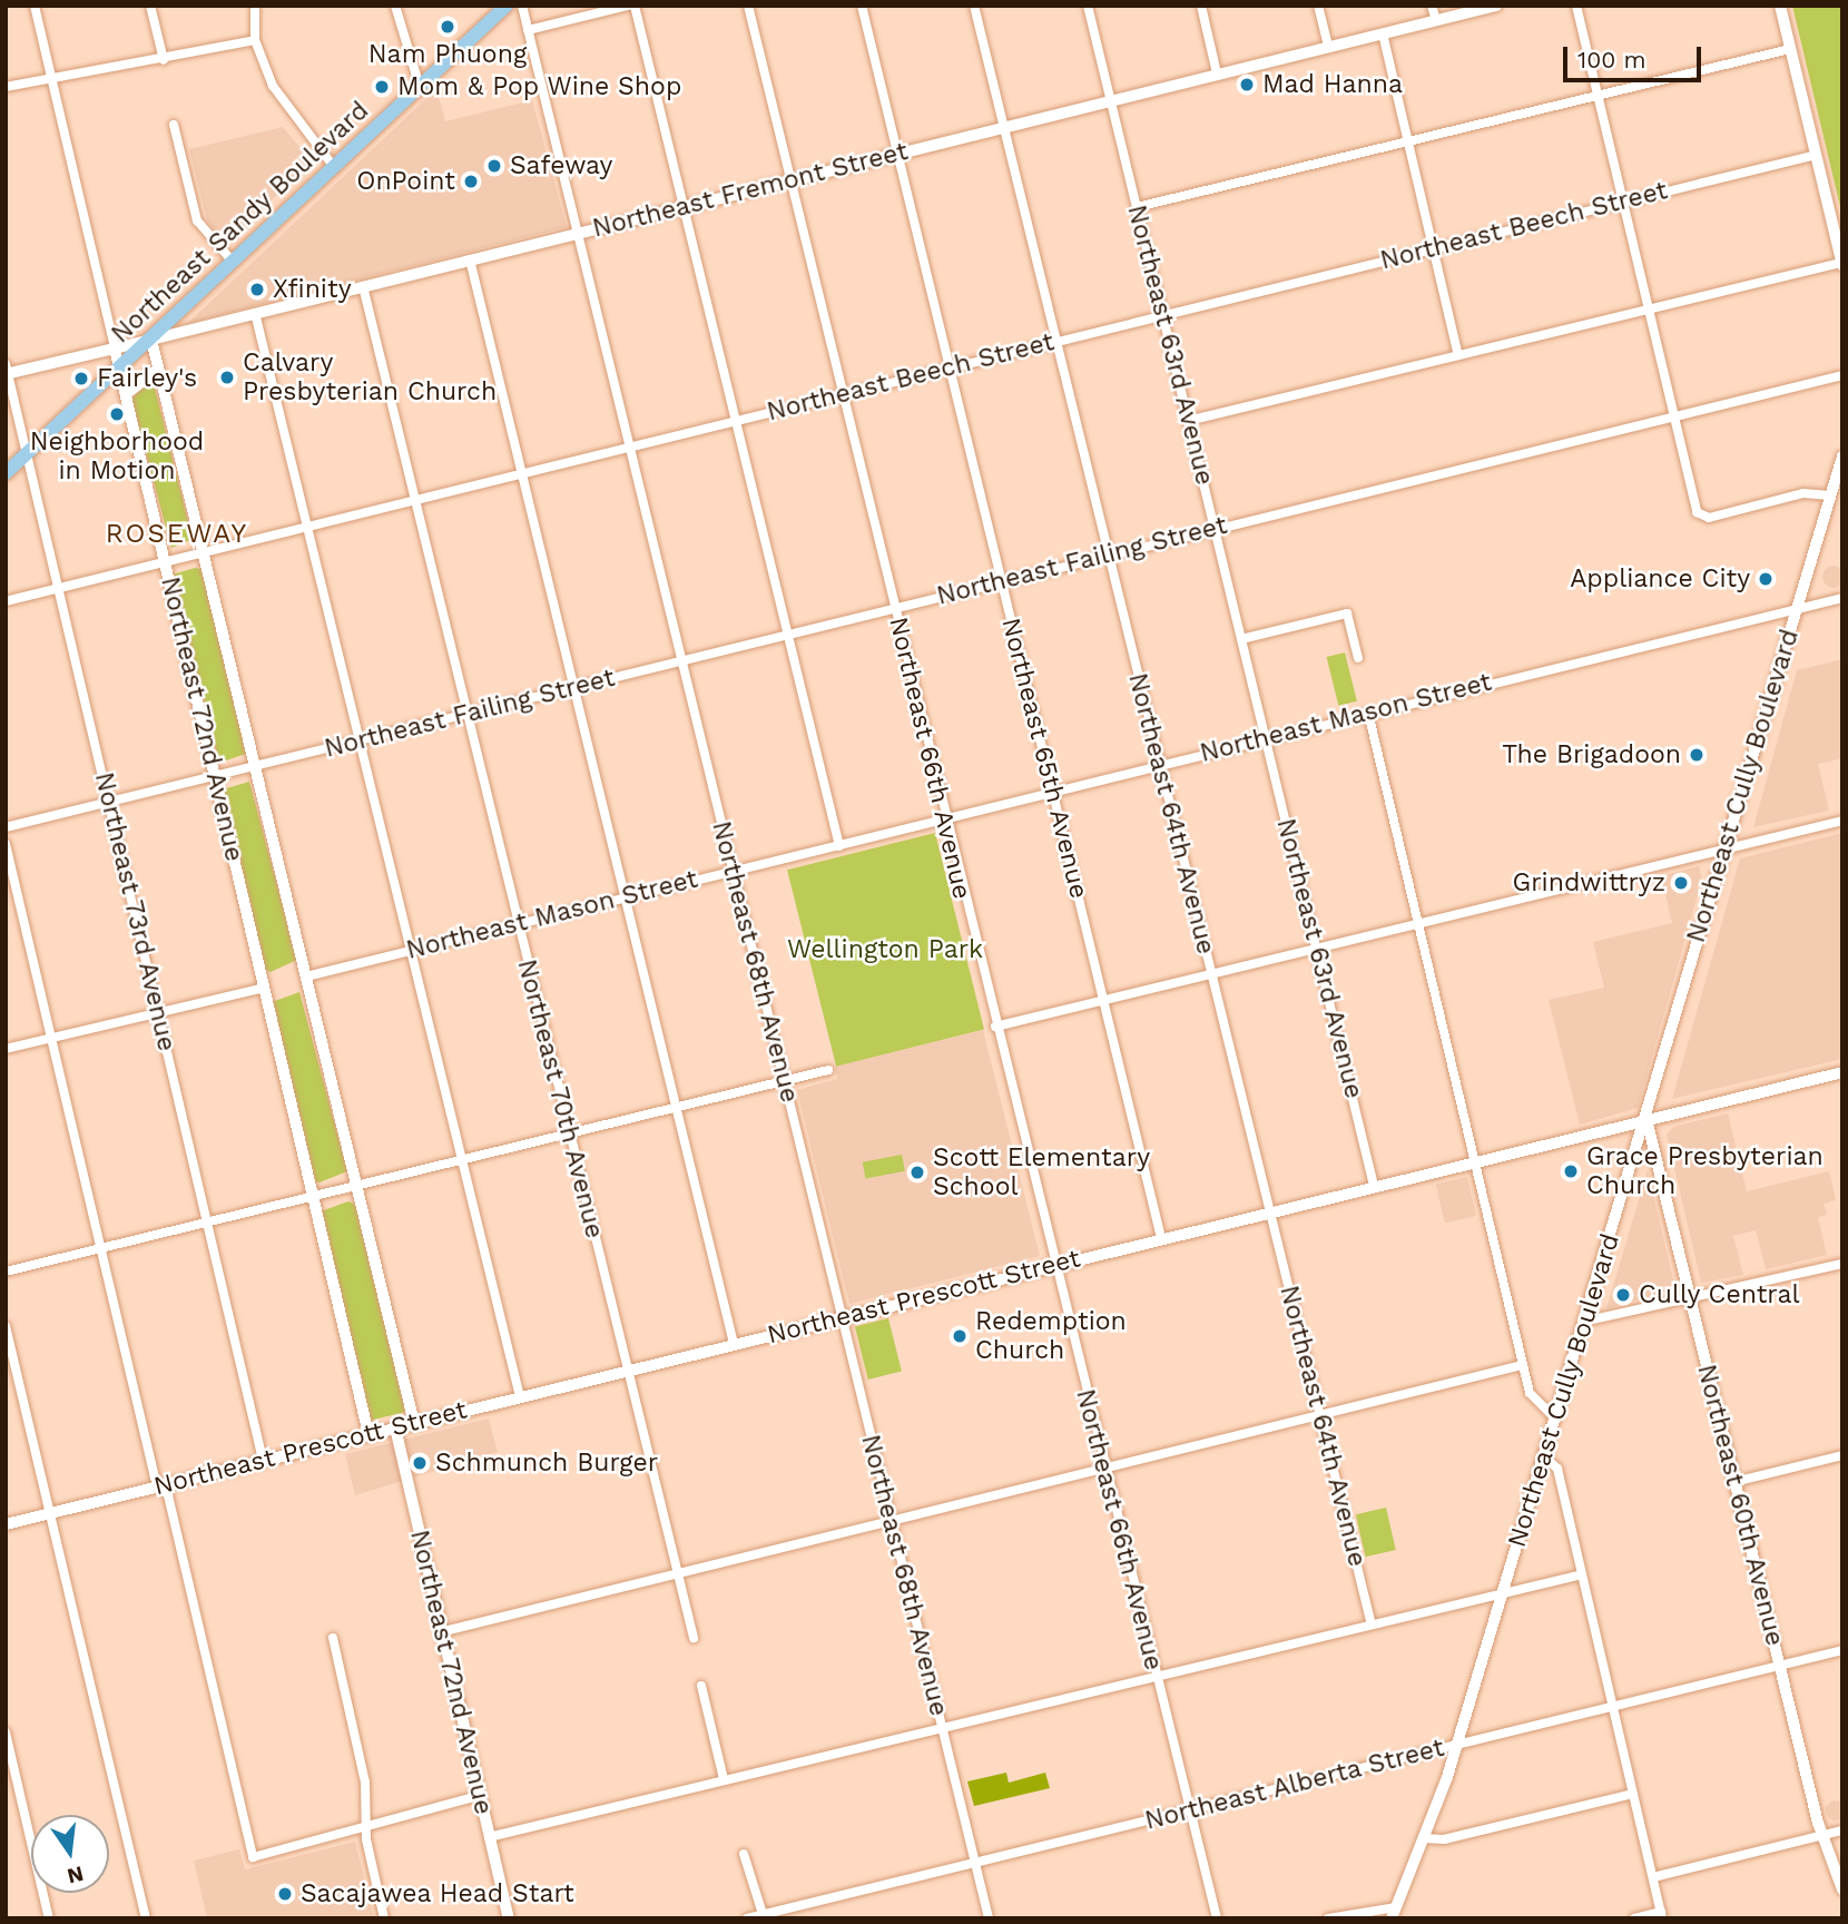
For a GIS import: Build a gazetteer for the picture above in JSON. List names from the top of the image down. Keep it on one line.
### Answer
{"streets":{"main road":["Northeast Fremont Street","Northeast Sandy Boulevard","Northeast Cully Boulevard"],"street":["Northeast Beech Street","Northeast 63rd Avenue","Northeast Failing Street","Northeast Mason Street","Northeast 72nd Avenue","Northeast 66th Avenue","Northeast 65th Avenue","Northeast 64th Avenue","Northeast 73rd Avenue","Northeast 68th Avenue","Northeast 70th Avenue","Northeast Prescott Street","Northeast 60th Avenue","Northeast Alberta Street"]},"crossings":[["Northeast Fremont Street","Northeast Sandy Boulevard"],["Northeast Fremont Street","Northeast 63rd Avenue"],["Northeast Fremont Street","Northeast 72nd Avenue"],["Northeast Fremont Street","Northeast 66th Avenue"],["Northeast Fremont Street","Northeast 65th Avenue"],["Northeast Fremont Street","Northeast 64th Avenue"],["Northeast Fremont Street","Northeast 73rd Avenue"],["Northeast Fremont Street","Northeast 68th Avenue"],["Northeast Fremont Street","Northeast 70th Avenue"],["Northeast Sandy Boulevard","Northeast 72nd Avenue"],["Northeast Sandy Boulevard","Northeast 73rd Avenue"],["Northeast Beech Street","Northeast 63rd Avenue"],["Northeast Beech Street","Northeast 72nd Avenue"],["Northeast Beech Street","Northeast 66th Avenue"],["Northeast Beech Street","Northeast 65th Avenue"],["Northeast Beech Street","Northeast 64th Avenue"],["Northeast Beech Street","Northeast 73rd Avenue"],["Northeast Beech Street","Northeast 68th Avenue"],["Northeast Beech Street","Northeast 70th Avenue"],["Northeast 63rd Avenue","Northeast Failing Street"],["Northeast 63rd Avenue","Northeast Mason Street"],["Northeast 63rd Avenue","Northeast Prescott Street"],["Northeast Failing Street","Northeast 72nd Avenue"],["Northeast Failing Street","Northeast 66th Avenue"],["Northeast Failing Street","Northeast 65th Avenue"],["Northeast Failing Street","Northeast 64th Avenue"],["Northeast Failing Street","Northeast 73rd Avenue"],["Northeast Failing Street","Northeast 68th Avenue"],["Northeast Failing Street","Northeast 70th Avenue"],["Northeast Mason Street","Northeast 72nd Avenue"],["Northeast Mason Street","Northeast 66th Avenue"],["Northeast Mason Street","Northeast 65th Avenue"],["Northeast Mason Street","Northeast Cully Boulevard"],["Northeast Mason Street","Northeast 64th Avenue"],["Northeast Mason Street","Northeast 68th Avenue"],["Northeast Mason Street","Northeast 70th Avenue"],["Northeast 72nd Avenue","Northeast Prescott Street"],["Northeast 66th Avenue","Northeast Prescott Street"],["Northeast 66th Avenue","Northeast Alberta Street"],["Northeast 65th Avenue","Northeast Prescott Street"],["Northeast Cully Boulevard","Northeast Prescott Street"],["Northeast Cully Boulevard","Northeast 60th Avenue"],["Northeast Cully Boulevard","Northeast Alberta Street"],["Northeast 64th Avenue","Northeast Prescott Street"],["Northeast 73rd Avenue","Northeast Prescott Street"],["Northeast 68th Avenue","Northeast Prescott Street"],["Northeast 68th Avenue","Northeast Alberta Street"],["Northeast 70th Avenue","Northeast Prescott Street"],["Northeast Prescott Street","Northeast 60th Avenue"],["Northeast 60th Avenue","Northeast Alberta Street"]],"districts":["ROSEWAY"],"parks":["Wellington Park"],"places":["Nam Phuong","Mad Hanna","Mom & Pop Wine Shop","Safeway","OnPoint","Xfinity","Calvary Presbyterian Church","Fairley's","Neighborhood in Motion","Appliance City","The Brigadoon","Grindwittryz","Grace Presbyterian Church","Scott Elementary School","Cully Central","Redemption Church","Schmunch Burger","Sacajawea Head Start"],"scale_bar":"100 m","north":"bottom"}
